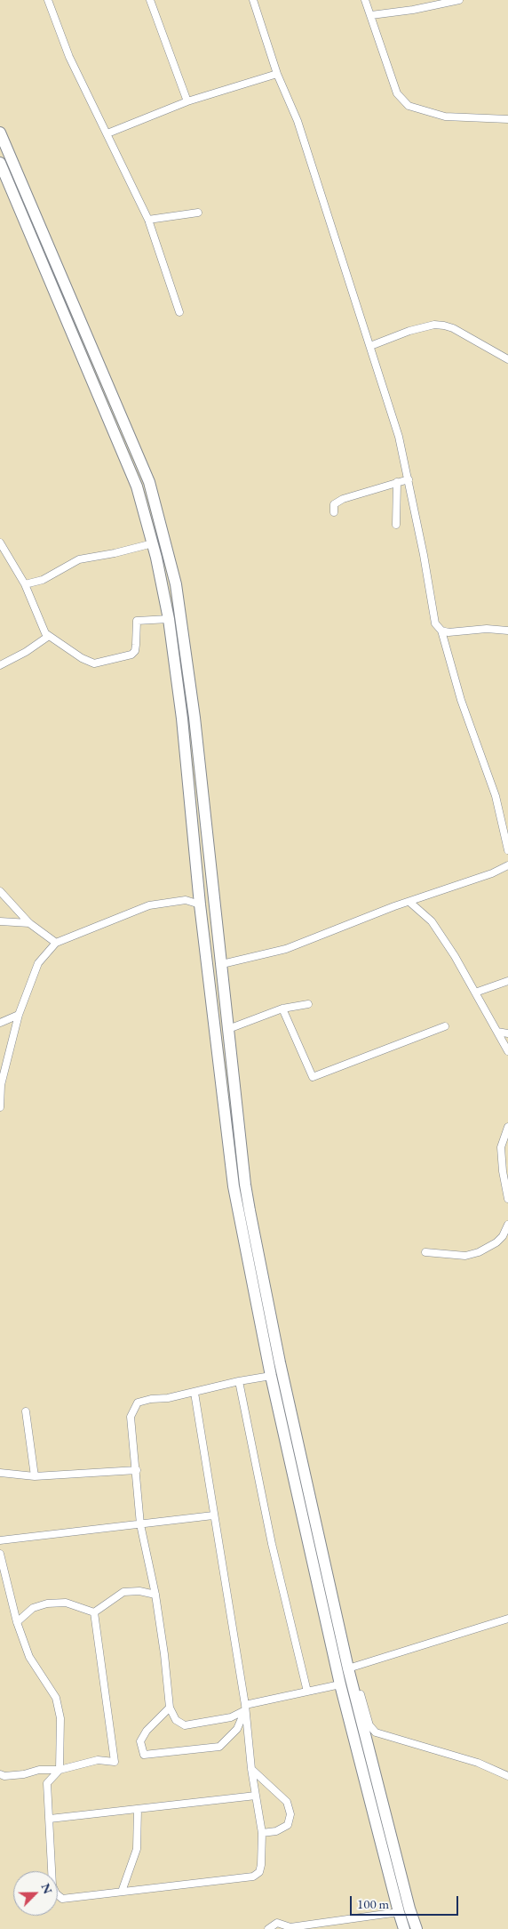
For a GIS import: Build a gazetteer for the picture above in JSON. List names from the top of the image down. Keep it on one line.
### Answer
{"scale_bar":"100 m","north":"top right"}
